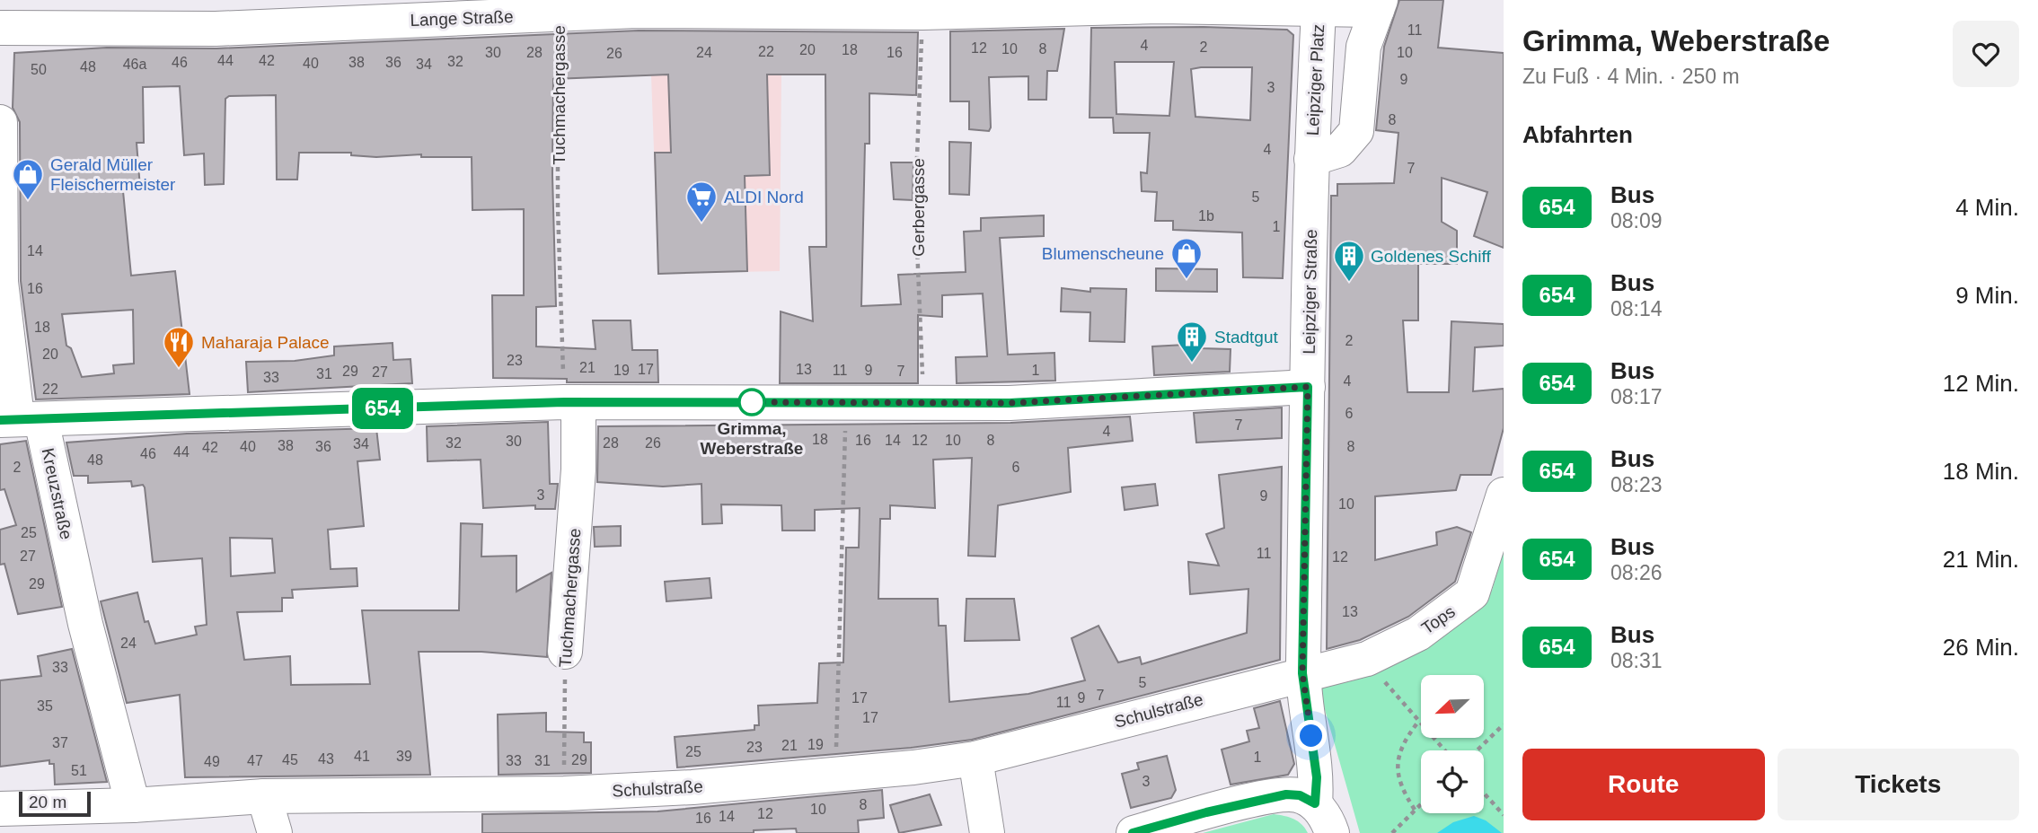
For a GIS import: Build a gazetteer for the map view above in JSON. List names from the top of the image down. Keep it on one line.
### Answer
{"streets":{"street":["Lange Straße","Leipziger Platz","Tuchmachergasse","Leipziger Straße","Kreuzstraße","Tops","Schulstraße"],"path":["Gerbergasse"]},"crossings":[["Lange Straße","Leipziger Platz"],["Lange Straße","Tuchmachergasse"],["Lange Straße","Gerbergasse"],["Leipziger Platz","Leipziger Straße"],["Tuchmachergasse","Schulstraße"],["Leipziger Straße","Tops"],["Leipziger Straße","Schulstraße"],["Kreuzstraße","Schulstraße"],["Tops","Schulstraße"]],"places":{"shop":["Gerald Müller Fleischermeister","Blumenscheune"],"supermarket":["ALDI Nord"],"building":["Goldenes Schiff","Stadtgut"],"restaurant":["Maharaja Palace"],"other":["Grimma, Weberstraße"]},"lines":["bus line 654"],"house_numbers":["11","4","2","12","10","8","20","18","22","30","28","24","16","10","26","44","42","32","46","38","36","40","46a","34","48","50","9","3","8","4","7","5","1b","1","14","16","18","2","20","23","21","17","13","19","11","9","1","29","7","27","31","33","4","22","6","7","4","18","16","14","12","10","8","30","32","28","26","34","38","40","36","8","42","44","46","48","2","6","3","9","10","25","11","27","12","29","13","24","33","5","7","17","9","11","35","17","37","19","21","23","25","41","39","1","43","45","29","47","33","31","49","51","3","8","10","12","14","16"],"scale_bar":"20 m","north":"bottom left","page":{"on_map":"654","heading":[["Grimma, Weberstraße","Zu Fuß · 4 Min. · 250 m"],"Abfahrten"],"list":[{"mark":"654","name":"Bus","note":"08:09","value":"4 Min."},{"mark":"654","name":"Bus","note":"08:14","value":"9 Min."},{"mark":"654","name":"Bus","note":"08:17","value":"12 Min."},{"mark":"654","name":"Bus","note":"08:23","value":"18 Min."},{"mark":"654","name":"Bus","note":"08:26","value":"21 Min."},{"mark":"654","name":"Bus","note":"08:31","value":"26 Min."}],"buttons":["Route","Tickets"],"scale":"20 m"}}
